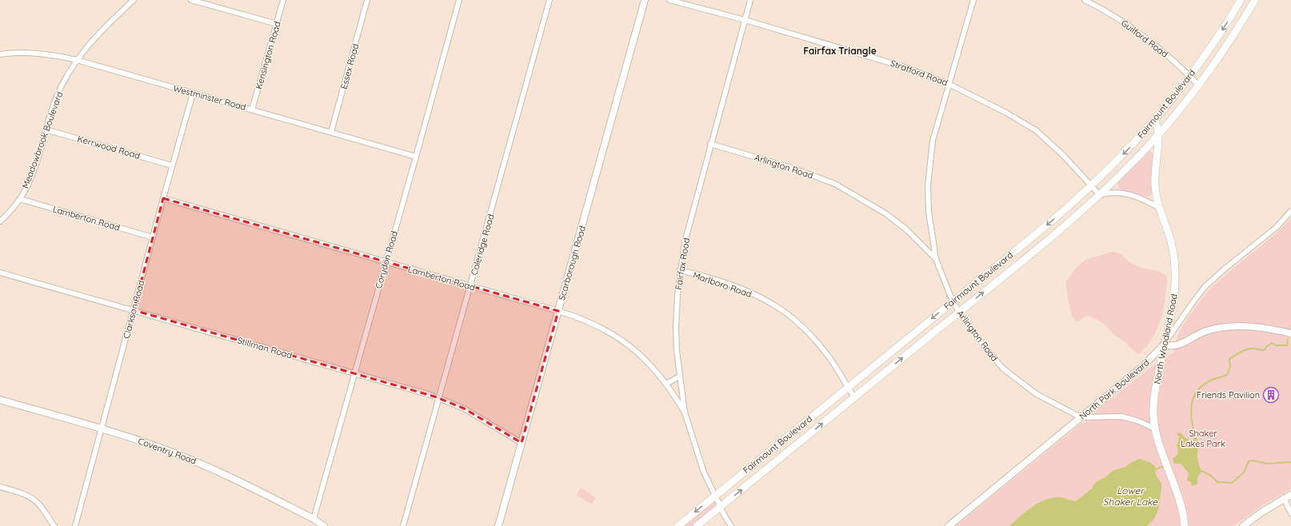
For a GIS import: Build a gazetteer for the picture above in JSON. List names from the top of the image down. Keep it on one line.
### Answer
{"streets":{"main road":["Fairmount Boulevard","North Woodland Road"],"street":["Guilford Road","Kensington Road","Essex Road","Stratford Road","Westminster Road","Meadowbrook Boulevard","Kerrwood Road","Arlington Road","Lamberton Road","Coleridge Road","Corydon Road","Scarborough Road","Fairfax Road","Marlboro Road","Clarkson Road","Stillman Road","North Park Boulevard","Coventry Road"]},"crossings":[["Guilford Road","Fairmount Boulevard"],["Kensington Road","Westminster Road"],["Essex Road","Westminster Road"],["Stratford Road","Fairmount Boulevard"],["Stratford Road","Fairfax Road"],["Westminster Road","Meadowbrook Boulevard"],["Westminster Road","Corydon Road"],["Westminster Road","Clarkson Road"],["Fairmount Boulevard","Arlington Road"],["Fairmount Boulevard","Fairfax Road"],["Fairmount Boulevard","Marlboro Road"],["Fairmount Boulevard","North Woodland Road"],["Meadowbrook Boulevard","Kerrwood Road"],["Meadowbrook Boulevard","Lamberton Road"],["Kerrwood Road","Clarkson Road"],["Arlington Road","Fairfax Road"],["Arlington Road","North Woodland Road"],["Arlington Road","North Park Boulevard"],["Lamberton Road","Coleridge Road"],["Lamberton Road","Corydon Road"],["Lamberton Road","Scarborough Road"],["Lamberton Road","Fairfax Road"],["Lamberton Road","Clarkson Road"],["Coleridge Road","Stillman Road"],["Corydon Road","Stillman Road"],["Corydon Road","Coventry Road"],["Scarborough Road","Stillman Road"],["Fairfax Road","Marlboro Road"],["Clarkson Road","Stillman Road"],["Clarkson Road","Coventry Road"],["North Woodland Road","North Park Boulevard"]],"districts":["Fairfax Triangle"],"water":["Lower Shaker Lake"],"parks":["Shaker Lakes Park"],"places":{"building":["Friends Pavilion"]}}
